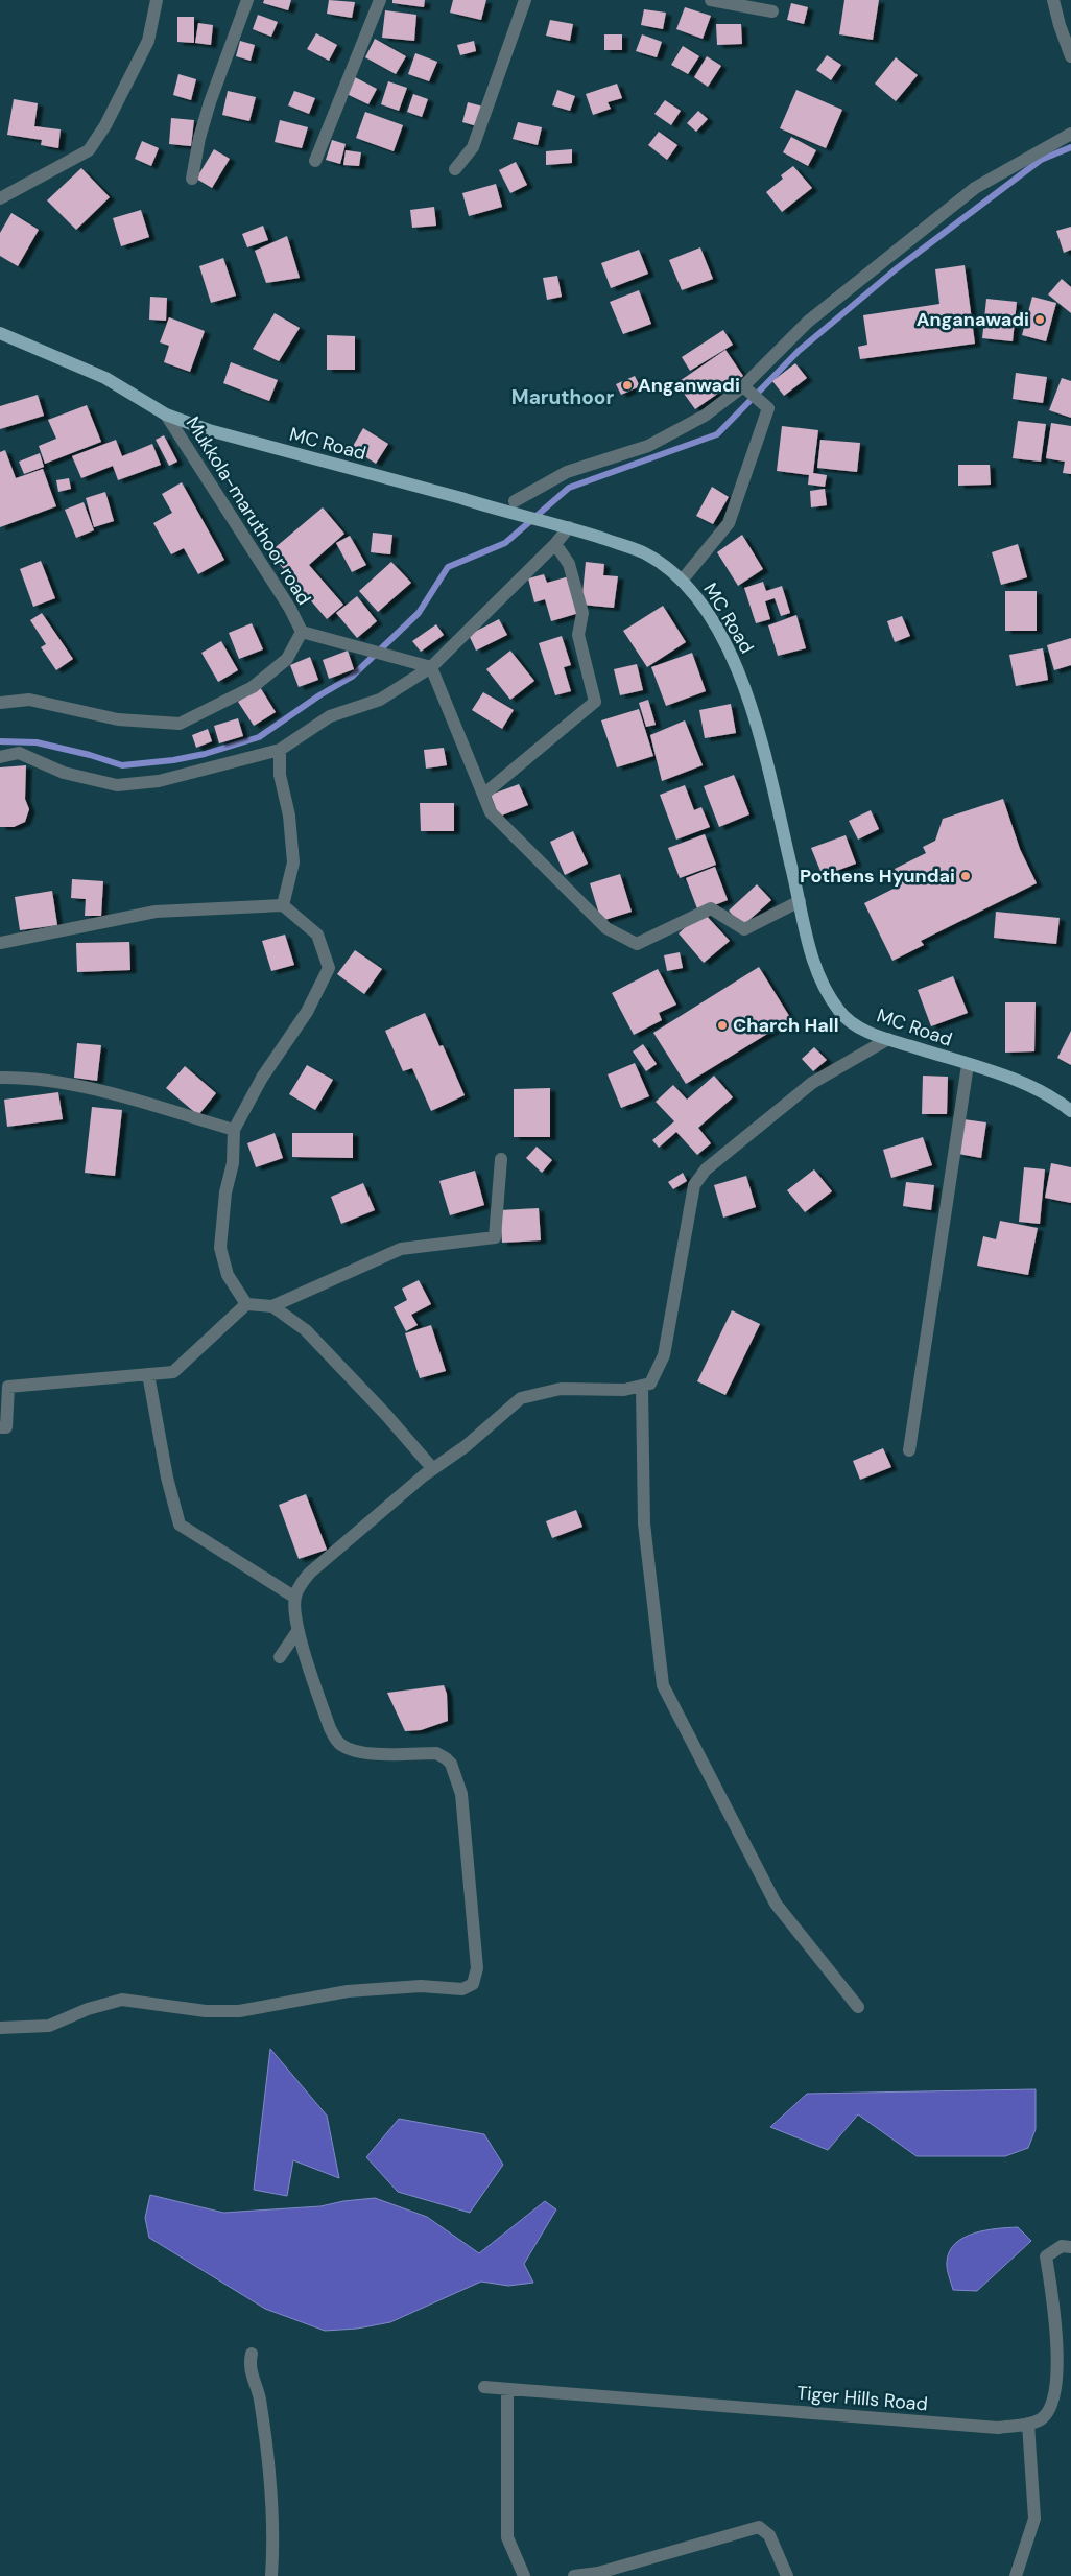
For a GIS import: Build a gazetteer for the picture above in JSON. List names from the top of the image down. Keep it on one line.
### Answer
{"streets":{"main road":["MC Road"],"street":["Mukkola-maruthoor road","Tiger Hills Road"]},"crossings":[["MC Road","Mukkola-maruthoor road"]],"districts":["Maruthoor"],"places":["Anganawadi","Anganwadi","Pothens Hyundai","Charch Hall"]}
